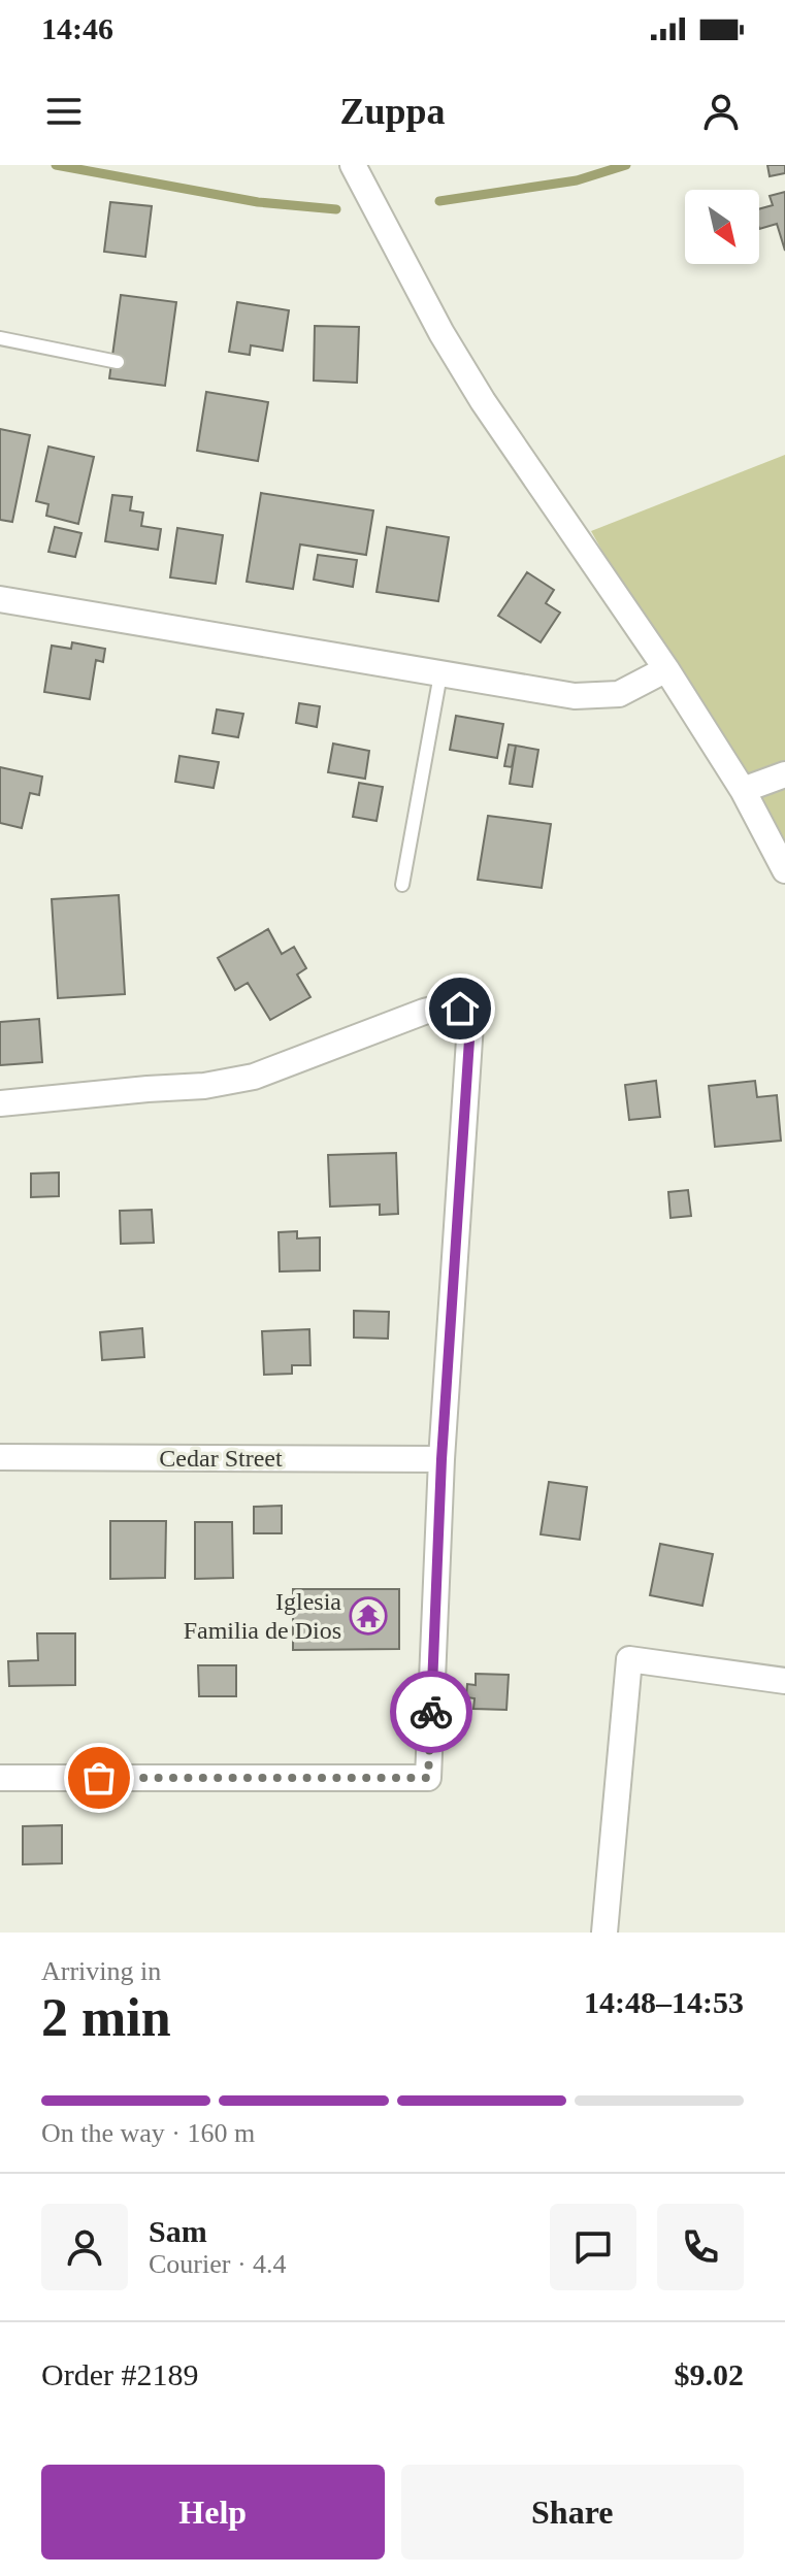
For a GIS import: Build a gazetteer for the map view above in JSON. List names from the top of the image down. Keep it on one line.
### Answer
{"streets":{"street":["Cedar Street"]},"places":{"temple":["Iglesia Familia de Dios"]},"north":"bottom right","page":{"status":"14:46","header":"Zuppa","heading":["2 min","Arriving in","14:48–14:53"],"panel":["Sam","Courier · 4.4","Order #2189","$9.02"],"bar":"On the way · 160 m","buttons":["Help","Share"]}}
